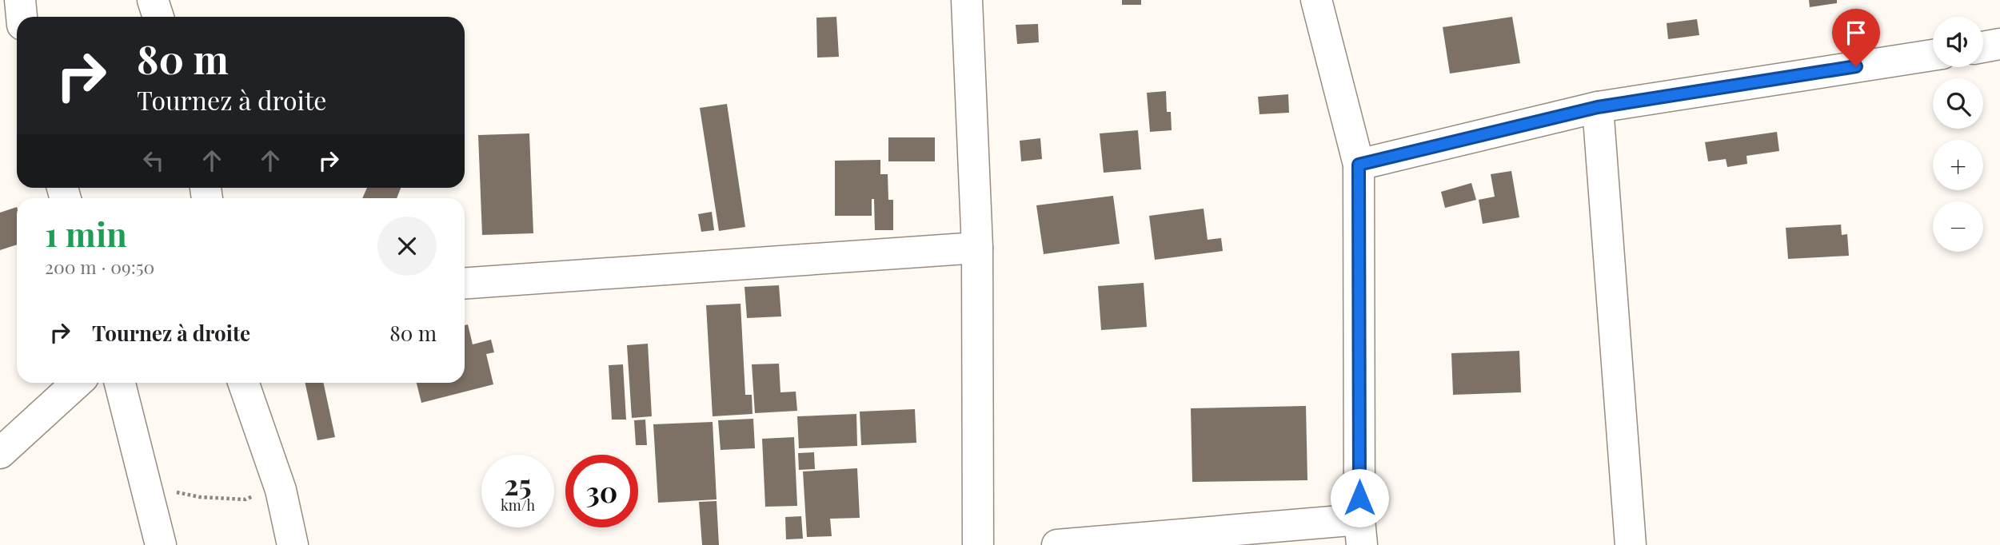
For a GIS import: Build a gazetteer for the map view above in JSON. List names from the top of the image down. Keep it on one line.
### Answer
{"page":{"map_buttons":["+","−"],"turn":["80 m","Tournez à droite"],"heading":["1 min","200 m · 09:50"],"list":[{"name":"Tournez à droite","value":"80 m"}],"speed":"25 km/h","limit":"30"}}
